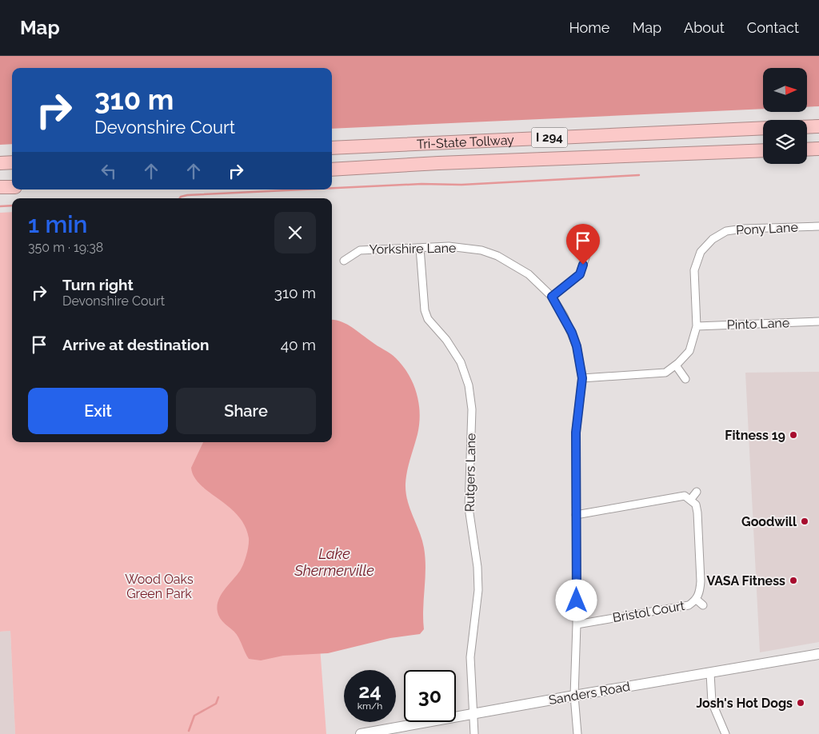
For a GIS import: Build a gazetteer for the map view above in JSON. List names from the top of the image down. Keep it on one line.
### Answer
{"streets":{"highway":["I 294","Tri-State Tollway"],"main road":["Sanders Road"],"street":["Pony Lane","Yorkshire Lane","Pinto Lane","Rutgers Lane","Bristol Court"]},"crossings":[["Pony Lane","Yorkshire Lane"],["Pony Lane","Pinto Lane"],["Yorkshire Lane","Rutgers Lane"],["Yorkshire Lane","Bristol Court"],["Yorkshire Lane","Sanders Road"],["Rutgers Lane","Sanders Road"]],"water":["Lake Shermerville"],"parks":["Wood Oaks Green Park"],"places":["Fitness 19","Goodwill","VASA Fitness","Josh's Hot Dogs"],"north":"right","page":{"header":"Map","nav":["Home","Map","About","Contact"],"turn":["310 m","Devonshire Court"],"heading":["1 min","350 m · 19:38"],"list":[{"name":"Turn right","note":"Devonshire Court","value":"310 m"},{"name":"Arrive at destination","value":"40 m"}],"buttons":["Exit","Share"],"speed":"24 km/h","limit":"30"}}
